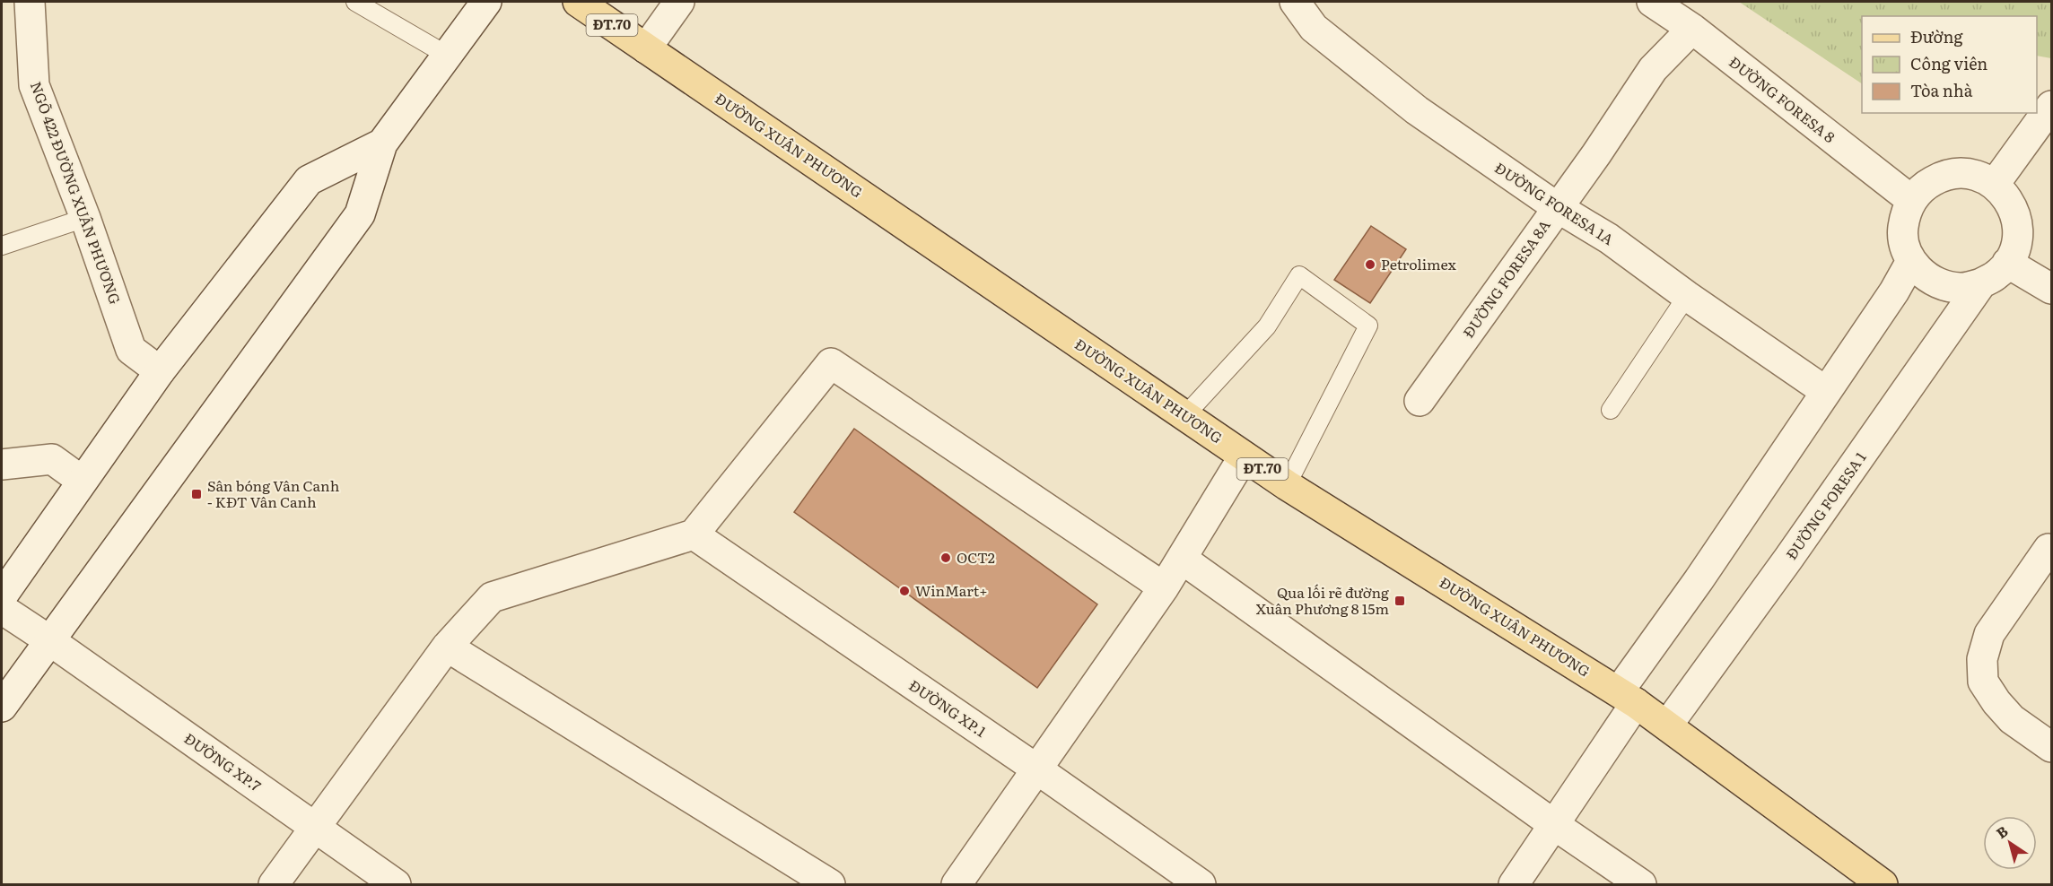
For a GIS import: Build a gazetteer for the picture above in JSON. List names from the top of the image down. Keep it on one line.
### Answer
{"streets":{"main road":["ĐT.70","ĐƯỜNG XUÂN PHƯƠNG"],"street":["ĐƯỜNG FORESA 8","NGÕ 422 ĐƯỜNG XUÂN PHƯƠNG","ĐƯỜNG FORESA 1A","ĐƯỜNG FORESA 8A","ĐƯỜNG FORESA 1","ĐƯỜNG XP.1","ĐƯỜNG XP.7"]},"crossings":[["ĐƯỜNG FORESA 8","ĐƯỜNG FORESA 8A"],["ĐƯỜNG FORESA 8","ĐƯỜNG FORESA 1"],["ĐƯỜNG XUÂN PHƯƠNG","ĐƯỜNG FORESA 1"],["ĐƯỜNG FORESA 1A","ĐƯỜNG FORESA 8A"]],"places":{"other":["Petrolimex","OCT2","WinMart+"],"transit":["Sân bóng Vân Canh - KĐT Vân Canh","Qua lối rẽ đường Xuân Phương 8 15m"]},"legend":["Đường","Công viên","Tòa nhà"],"north":"top left"}
